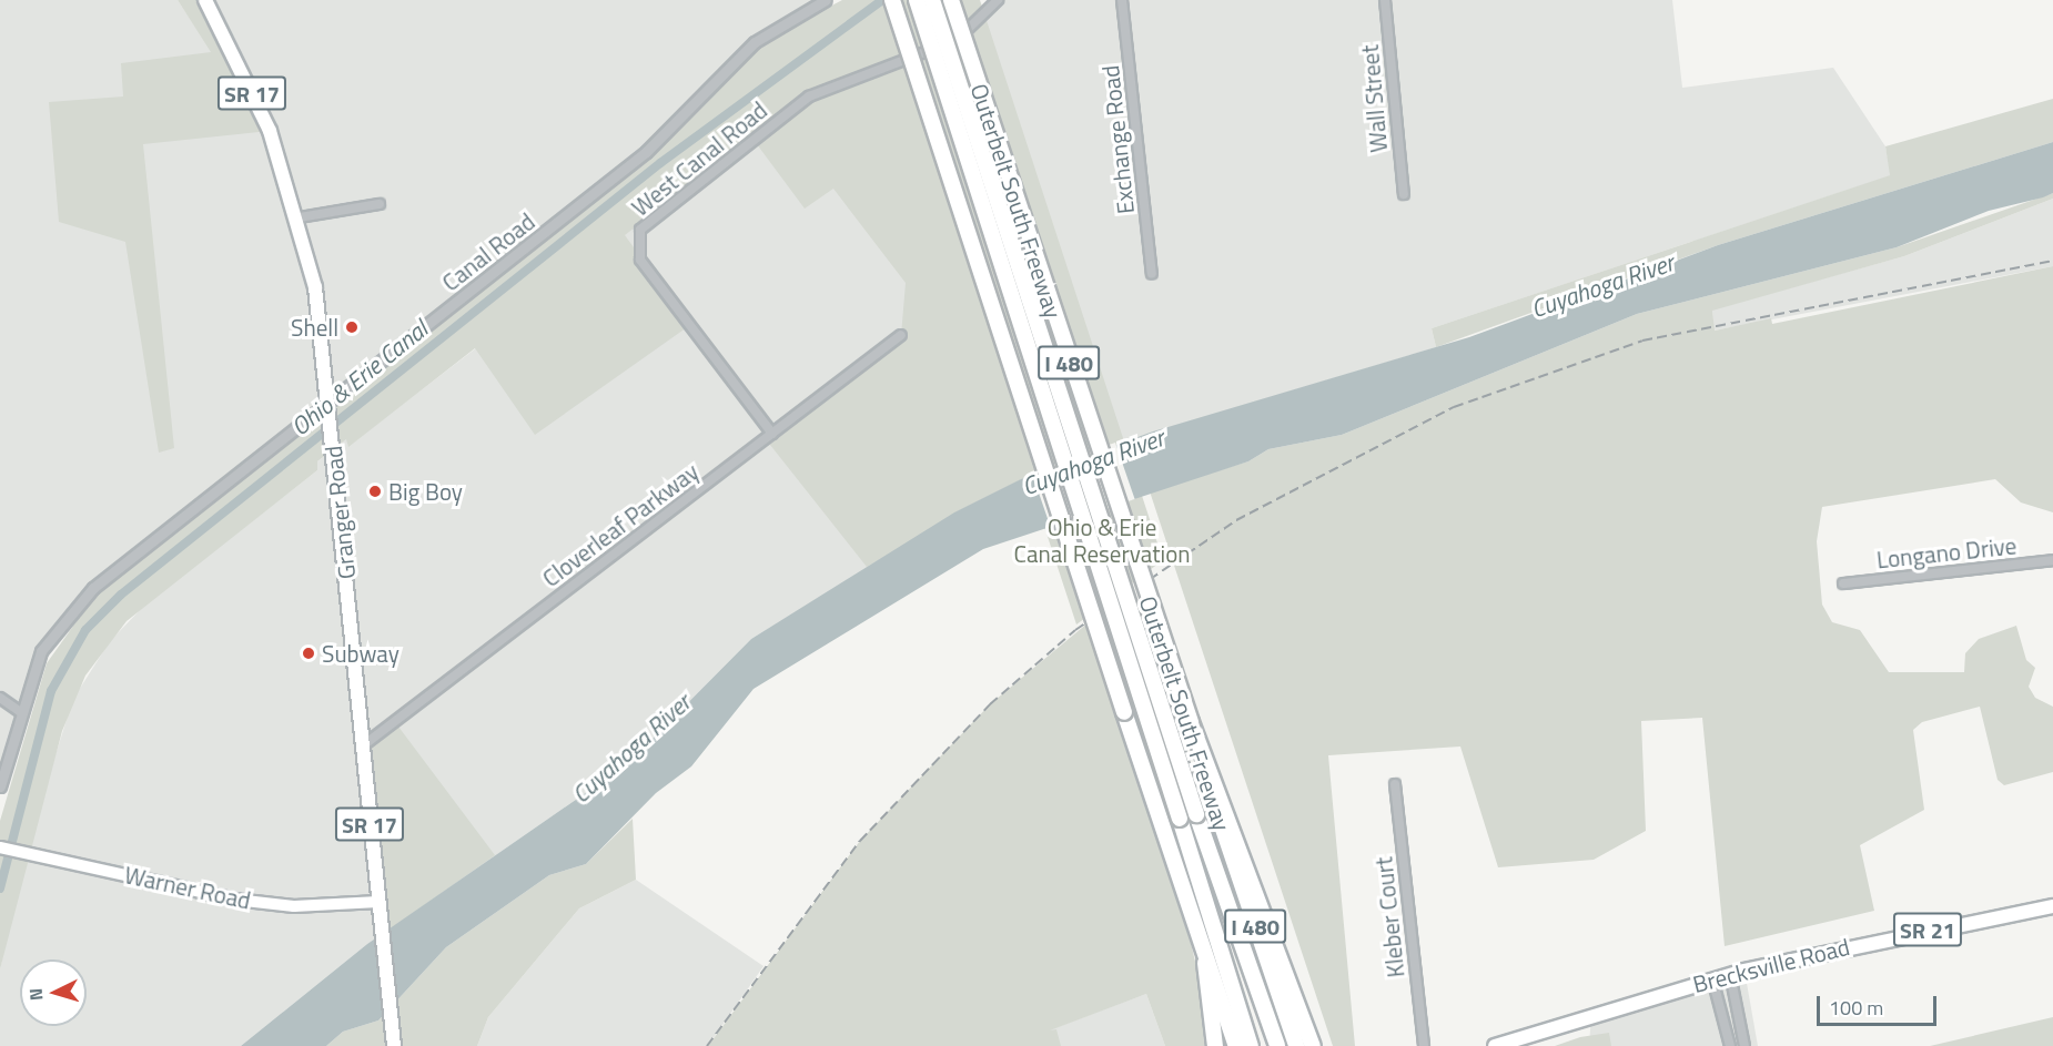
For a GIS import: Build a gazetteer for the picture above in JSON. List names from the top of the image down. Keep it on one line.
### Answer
{"streets":{"highway":["Outerbelt South Freeway","I 480"],"main road":["SR 17","Granger Road","Warner Road","SR 21","Brecksville Road"],"street":["Wall Street","Exchange Road","West Canal Road","Canal Road","Cloverleaf Parkway","Longano Drive","Kleber Court"]},"crossings":[["West Canal Road","Cloverleaf Parkway"],["Canal Road","Granger Road"],["Granger Road","Cloverleaf Parkway"],["Granger Road","Warner Road"]],"water":["Cuyahoga River","Ohio & Erie Canal"],"parks":["Ohio & Erie Canal Reservation"],"places":["Shell","Big Boy","Subway"],"scale_bar":"100 m","north":"left"}
